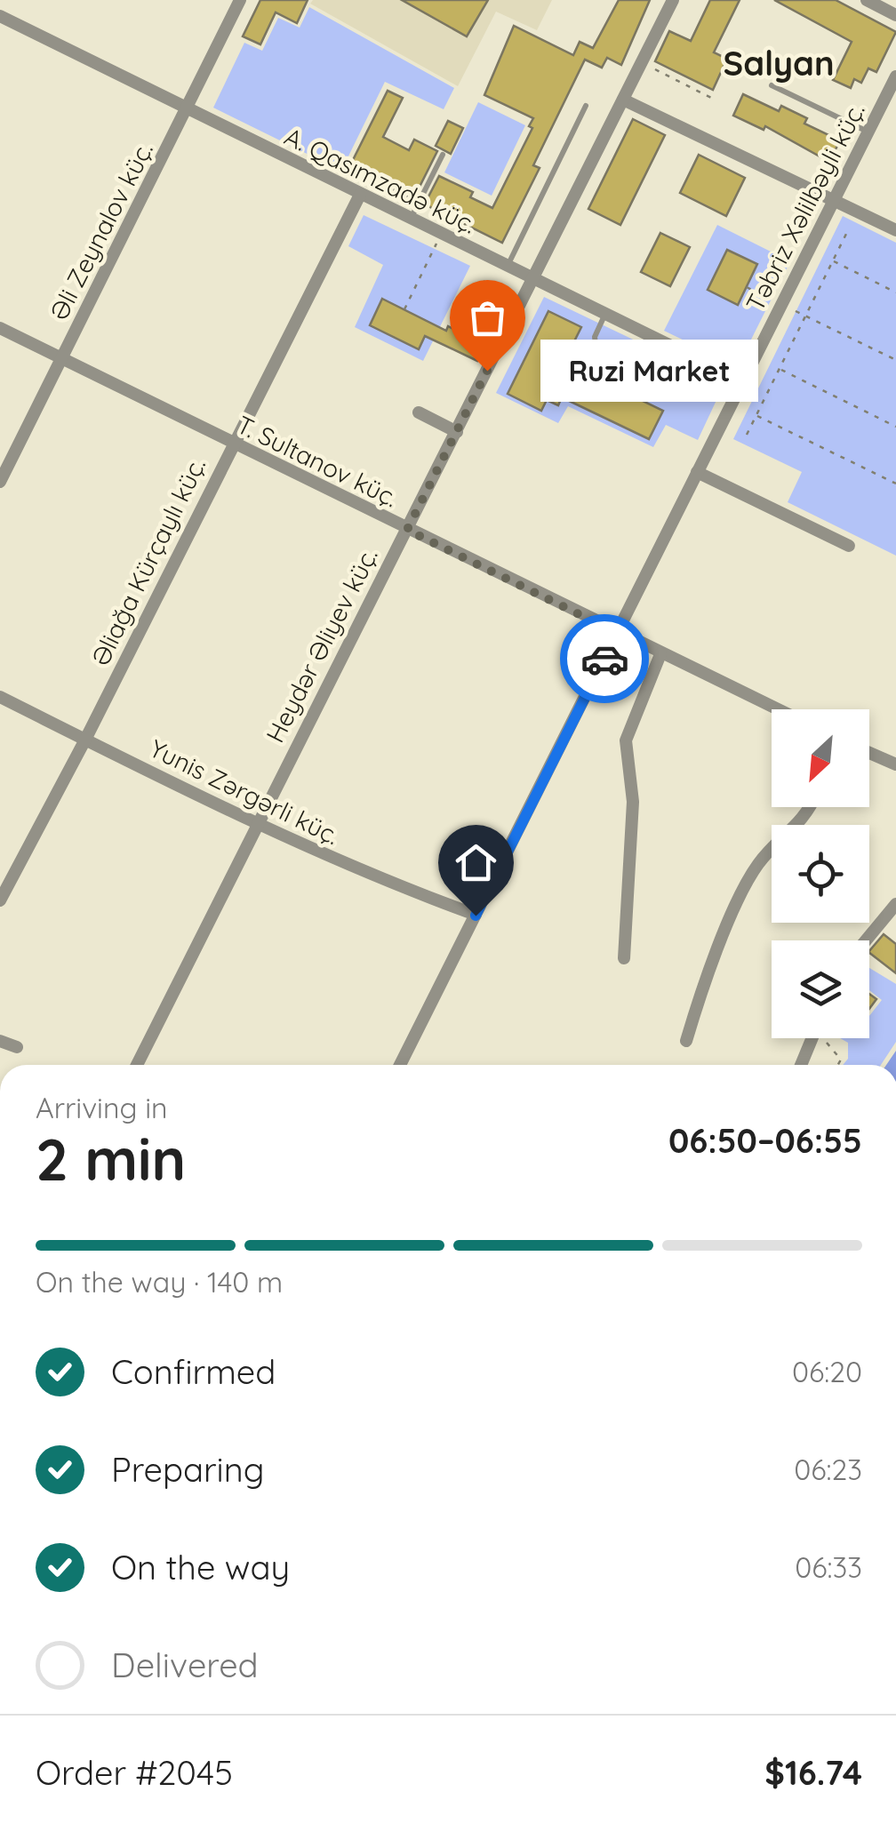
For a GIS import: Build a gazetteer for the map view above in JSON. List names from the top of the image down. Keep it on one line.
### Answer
{"streets":{"street":["A. Qasımzadə küç.","Təbriz Xəlilbəyli küç.","Əli Zeynalov küç.","T. Sultanov küç.","Əliağa Kürçaylı küç.","Heydər Əliyev küç.","Yunis Zərgərli küç."]},"crossings":[["A. Qasımzadə küç.","Təbriz Xəlilbəyli küç."],["A. Qasımzadə küç.","Əli Zeynalov küç."],["A. Qasımzadə küç.","Əliağa Kürçaylı küç."],["A. Qasımzadə küç.","Heydər Əliyev küç."],["Təbriz Xəlilbəyli küç.","T. Sultanov küç."],["Təbriz Xəlilbəyli küç.","Yunis Zərgərli küç."],["Əli Zeynalov küç.","T. Sultanov küç."],["T. Sultanov küç.","Əliağa Kürçaylı küç."],["T. Sultanov küç.","Heydər Əliyev küç."],["Əliağa Kürçaylı küç.","Yunis Zərgərli küç."],["Heydər Əliyev küç.","Yunis Zərgərli küç."]],"districts":["Salyan"],"places":["Ruzi Market"],"north":"bottom left","page":{"bubble":"Ruzi Market","heading":["2 min","Arriving in","06:50–06:55"],"panel":["Order #2045","$16.74"],"bar":"On the way · 140 m","list":[["Confirmed","06:20"],["Preparing","06:23"],["On the way","06:33"],"Delivered"]}}
